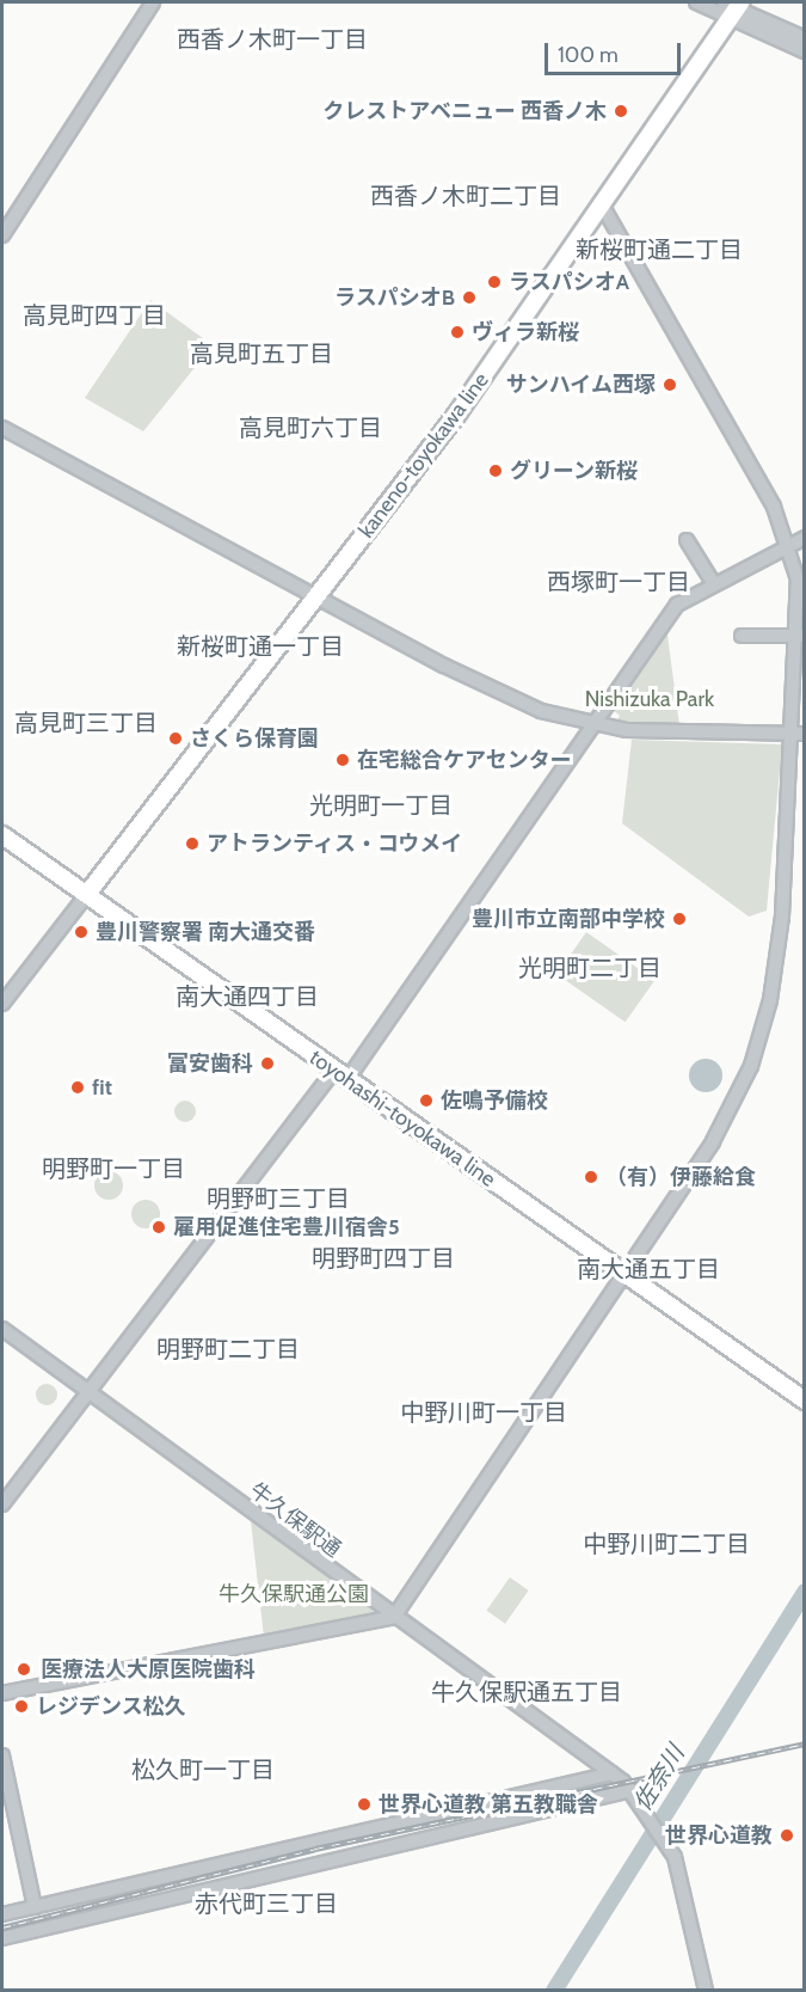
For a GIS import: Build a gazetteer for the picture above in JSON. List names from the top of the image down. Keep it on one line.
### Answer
{"streets":{"main road":["kaneno-toyokawa line","toyohashi-toyokawa line"],"street":["牛久保駅通"]},"crossings":[["kaneno-toyokawa line","toyohashi-toyokawa line"]],"districts":["西香ノ木町一丁目","西香ノ木町二丁目","新桜町通二丁目","高見町四丁目","高見町五丁目","高見町六丁目","西塚町一丁目","新桜町通一丁目","高見町三丁目","光明町一丁目","光明町二丁目","南大通四丁目","明野町一丁目","明野町三丁目","明野町四丁目","南大通五丁目","明野町二丁目","中野川町一丁目","中野川町二丁目","牛久保駅通五丁目","松久町一丁目","赤代町三丁目"],"water":["佐奈川"],"parks":["Nishizuka Park","牛久保駅通公園"],"places":["クレストアベニュー 西香ノ木","ラスパシオA","ラスパシオB","ヴィラ新桜","サンハイム西塚","グリーン新桜","さくら保育園","在宅総合ケアセンター","アトランティス・コウメイ","豊川市立南部中学校","豊川警察署 南大通交番","富安歯科","fit","佐鳴予備校","（有）伊藤給食","雇用促進住宅豊川宿舎5","医療法人大原医院歯科","レジデンス松久","世界心道教 第五教職舎","世界心道教"],"scale_bar":"100 m"}
